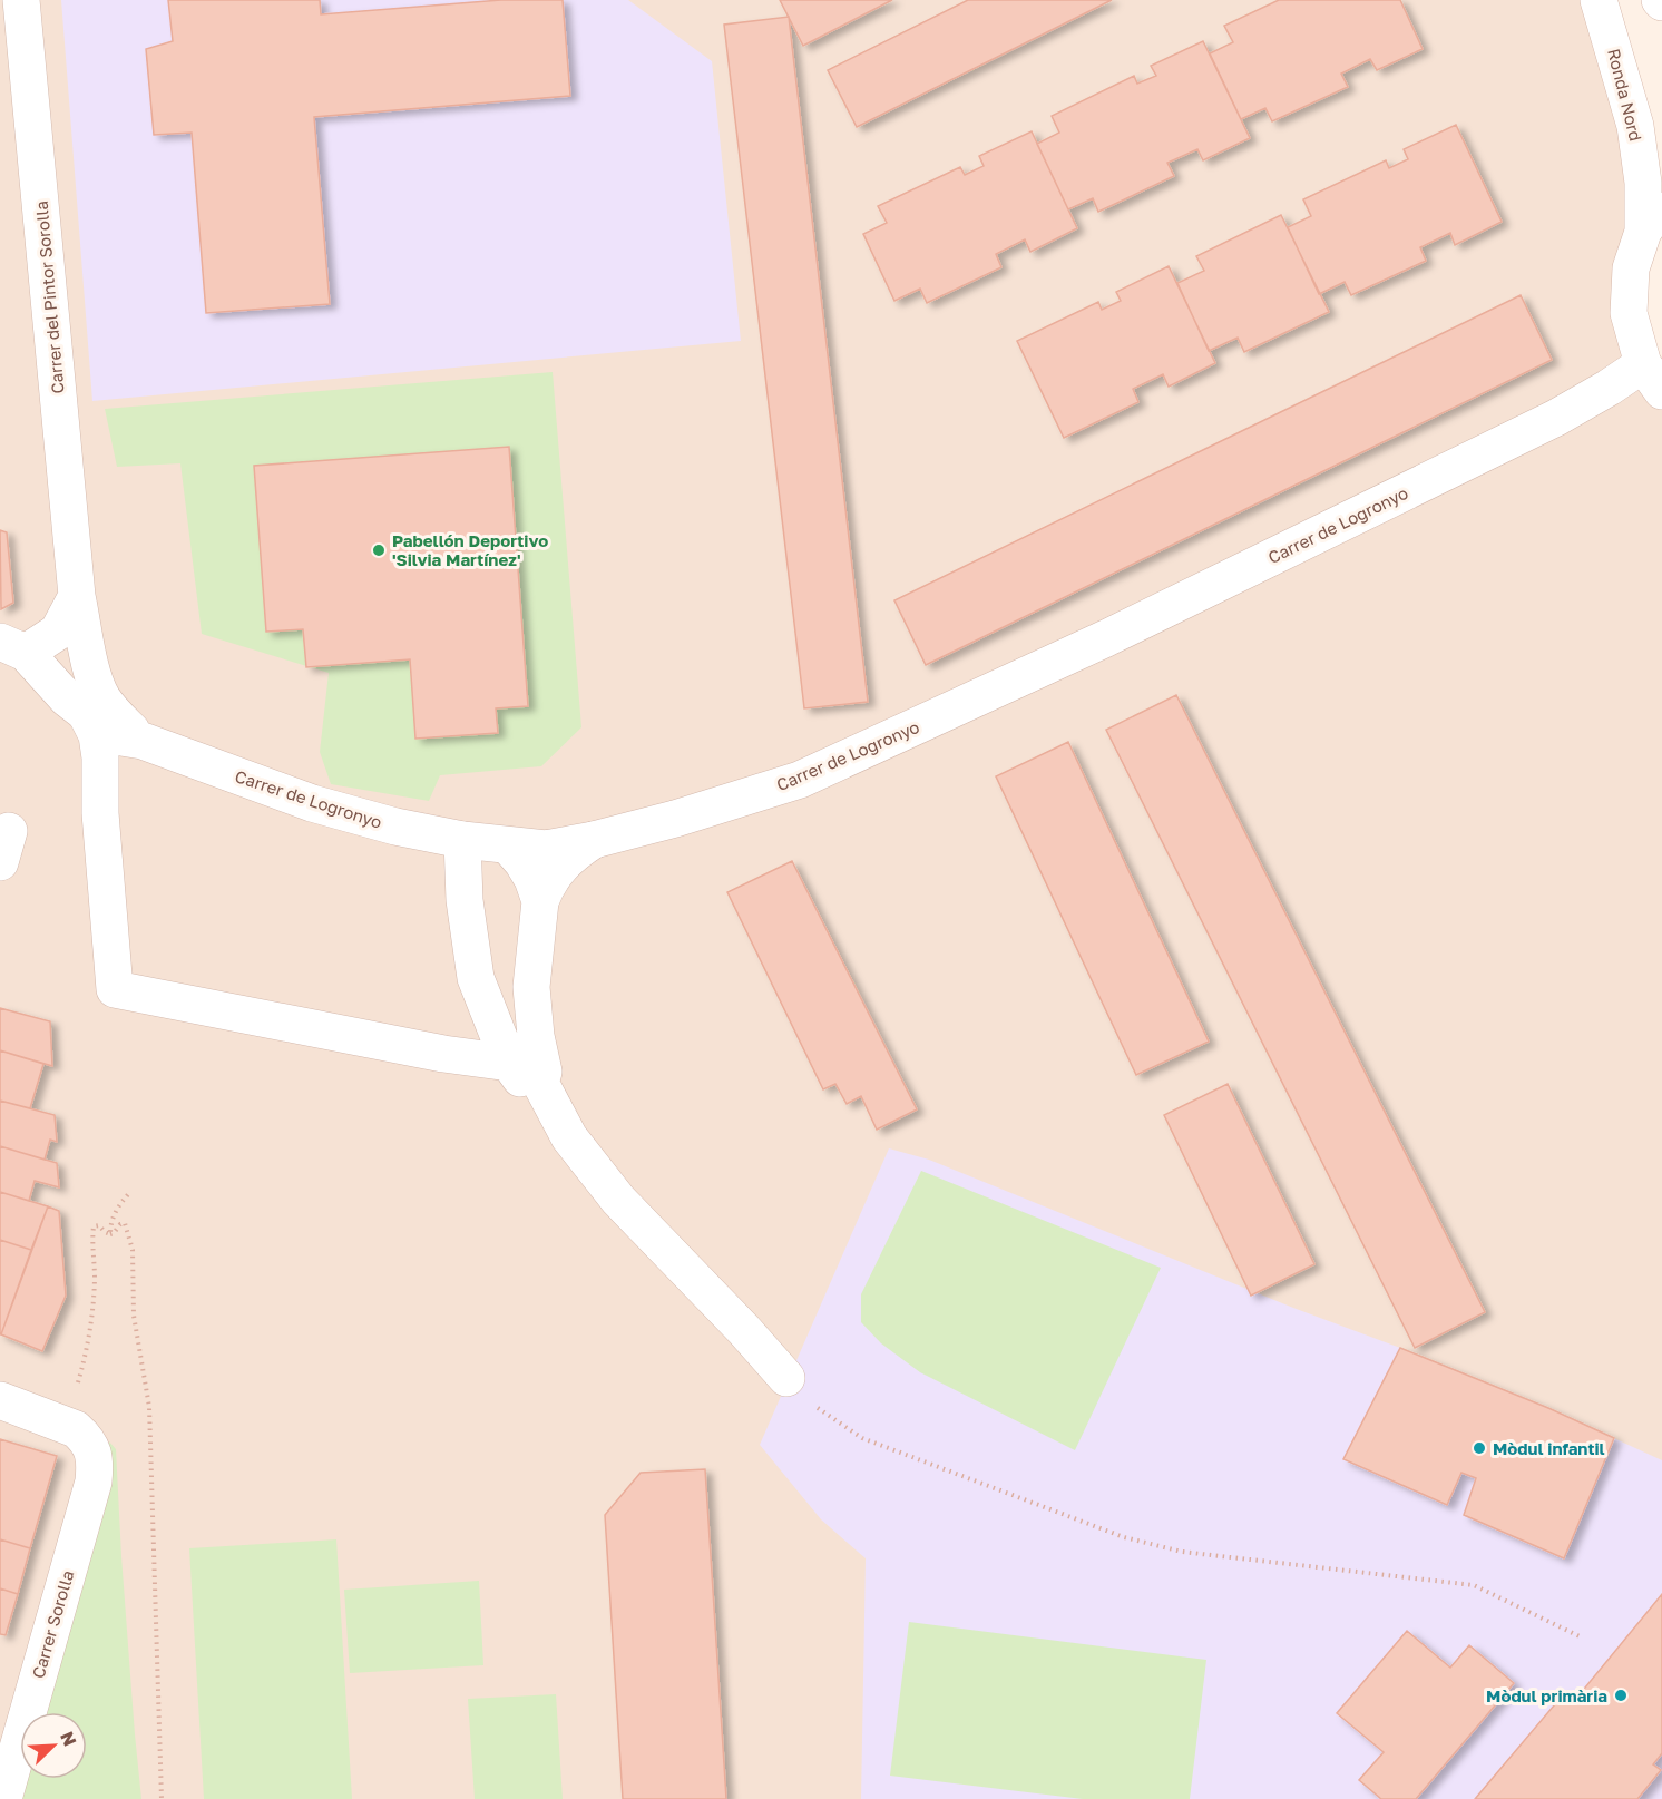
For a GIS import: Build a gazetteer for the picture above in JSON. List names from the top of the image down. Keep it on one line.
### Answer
{"streets":{"street":["Ronda Nord","Carrer del Pintor Sorolla","Carrer de Logronyo","Carrer Sorolla"]},"crossings":[["Ronda Nord","Carrer de Logronyo"],["Carrer del Pintor Sorolla","Carrer de Logronyo"]],"places":["Pabellón Deportivo 'Silvia Martínez'","Mòdul infantil","Mòdul primària"],"north":"top right"}
